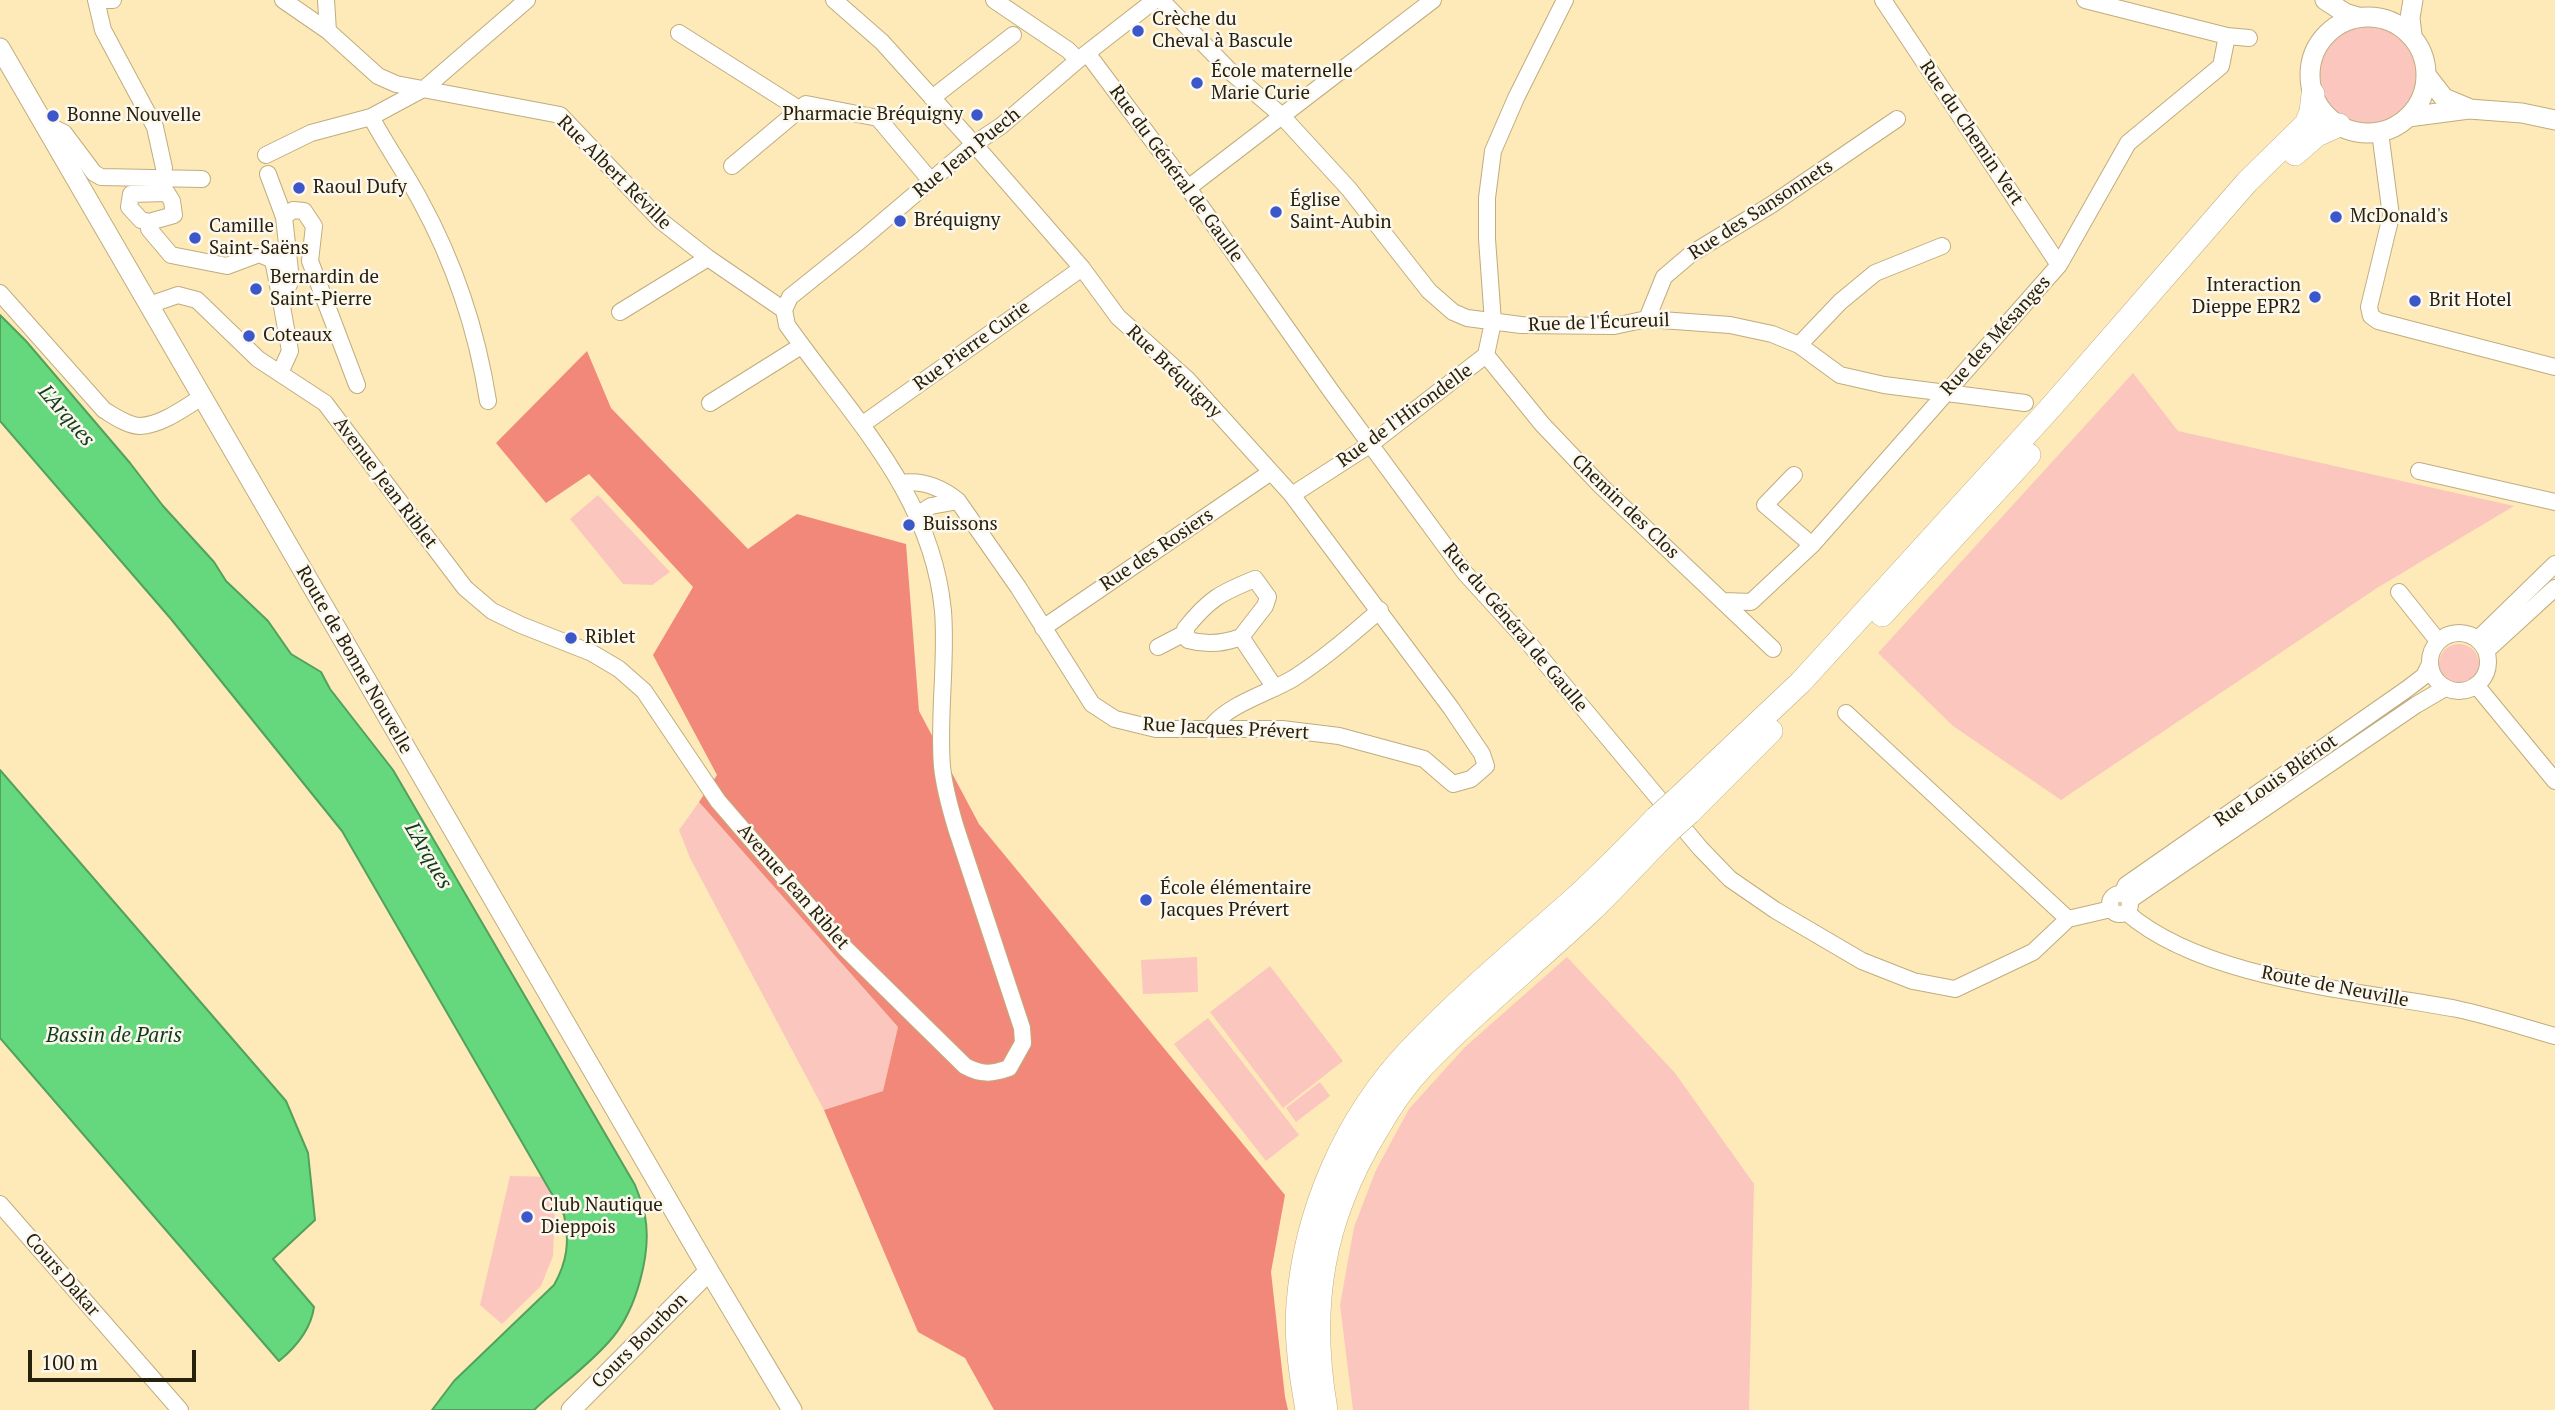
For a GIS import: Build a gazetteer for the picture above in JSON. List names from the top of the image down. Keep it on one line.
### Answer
{"streets":{"main road":["Route de Bonne Nouvelle","Cours Bourbon"],"street":["Rue du Chemin Vert","Rue Jean Puech","Rue Albert Réville","Rue du Général de Gaulle","Rue des Sansonnets","Rue de l'Écureuil","Rue des Mésanges","Rue Pierre Curie","Rue Bréquigny","Rue de l'Hirondelle","Avenue Jean Riblet","Chemin des Clos","Rue des Rosiers","Rue Jacques Prévert","Rue Louis Blériot","Route de Neuville","Cours Dakar"]},"crossings":[["Rue du Chemin Vert","Rue des Mésanges"],["Rue Jean Puech","Rue Albert Réville"],["Rue Jean Puech","Rue du Général de Gaulle"],["Rue Jean Puech","Rue Bréquigny"],["Rue du Général de Gaulle","Rue de l'Hirondelle"],["Rue des Sansonnets","Rue de l'Écureuil"],["Rue de l'Écureuil","Rue des Mésanges"],["Rue de l'Écureuil","Rue de l'Hirondelle"],["Rue des Mésanges","Chemin des Clos"],["Rue Pierre Curie","Rue Bréquigny"],["Rue Bréquigny","Rue de l'Hirondelle"],["Rue Bréquigny","Rue des Rosiers"],["Rue Bréquigny","Rue Jacques Prévert"],["Rue de l'Hirondelle","Chemin des Clos"],["Avenue Jean Riblet","Route de Bonne Nouvelle"],["Avenue Jean Riblet","Rue Jacques Prévert"],["Rue des Rosiers","Rue Jacques Prévert"],["Route de Bonne Nouvelle","Cours Bourbon"],["Rue Louis Blériot","Route de Neuville"]],"water":["L'Arques","Bassin de Paris"],"places":["Crèche du Cheval à Bascule","École maternelle Marie Curie","Pharmacie Bréquigny","Bonne Nouvelle","Raoul Dufy","Église Saint-Aubin","McDonald's","Bréquigny","Camille Saint-Saëns","Bernardin de Saint-Pierre","Interaction Dieppe EPR2","Brit Hotel","Coteaux","Buissons","Riblet","École élémentaire Jacques Prévert","Club Nautique Dieppois"],"scale_bar":"100 m"}
